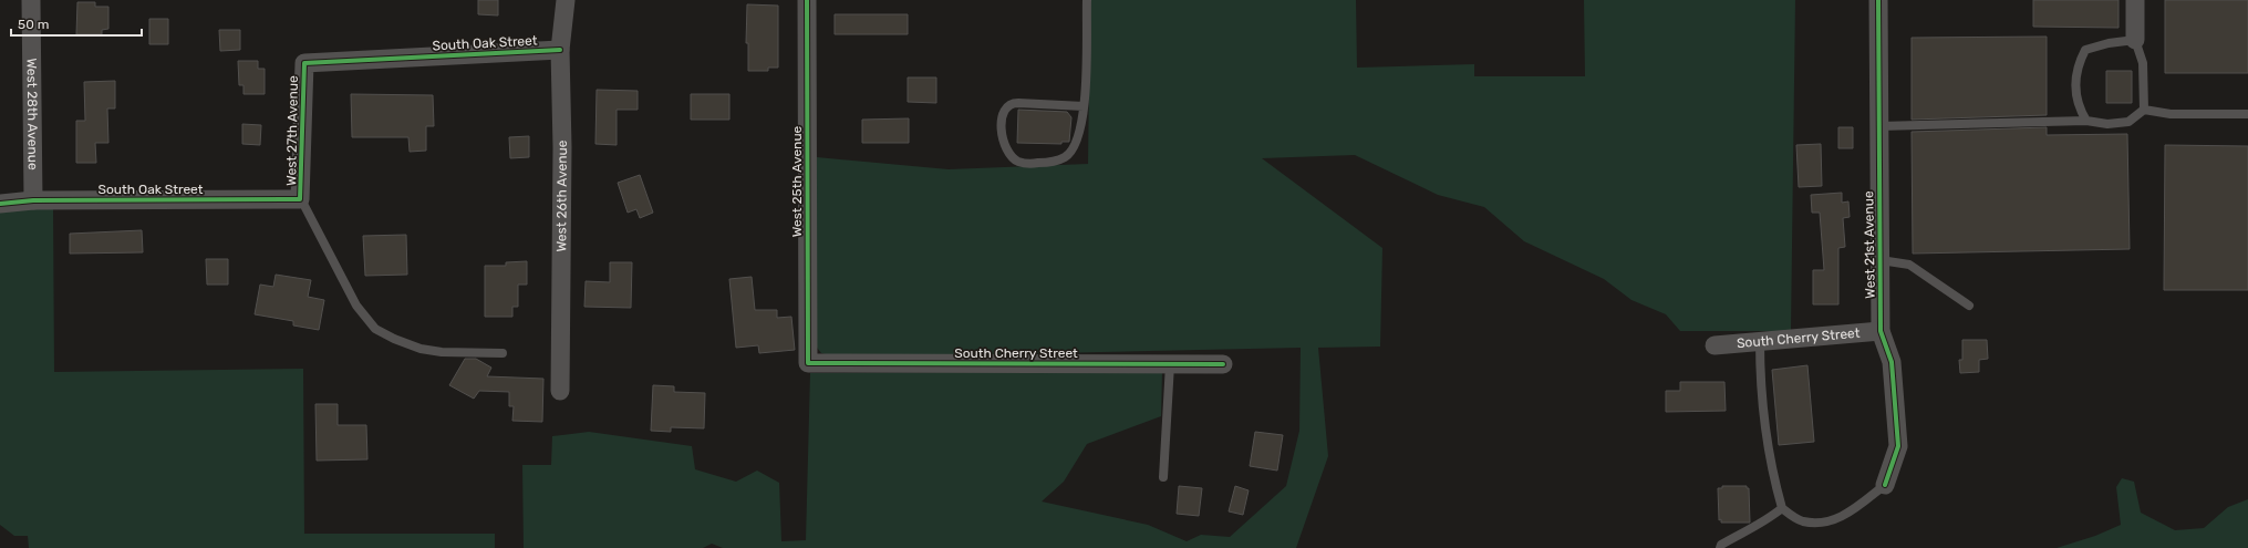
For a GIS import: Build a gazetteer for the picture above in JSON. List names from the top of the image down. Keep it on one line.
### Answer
{"streets":{"street":["South Oak Street","West 28th Avenue","West 27th Avenue","West 25th Avenue","West 26th Avenue","West 21st Avenue","South Cherry Street"]},"crossings":[["South Oak Street","West 28th Avenue"],["South Oak Street","West 27th Avenue"],["South Oak Street","West 26th Avenue"],["West 25th Avenue","South Cherry Street"],["West 21st Avenue","South Cherry Street"]],"scale_bar":"50 m"}
